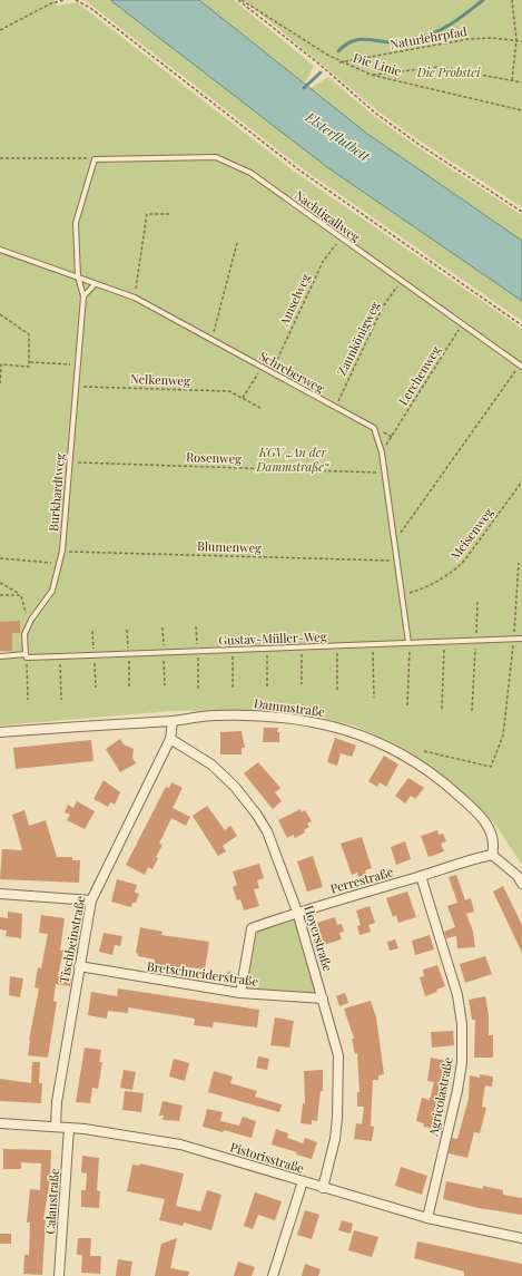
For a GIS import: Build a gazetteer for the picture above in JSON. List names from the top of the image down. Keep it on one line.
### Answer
{"streets":{"street":["Dammstraße","Perrestraße","Hoyerstraße","Tischbeinstraße","Bretschneiderstraße","Agricolastraße","Pistorisstraße","Calaustraße"],"lane":["Nachtigallweg","Schreberweg","Burkhardtweg","Gustav-Müller-Weg"],"path":["Naturlehrpfad","Die Linie","Amselweg","Zaunkönigweg","Lerchenweg","Nelkenweg","Rosenweg","Meisenweg","Blumenweg"]},"crossings":[["Naturlehrpfad","Die Linie"],["Nachtigallweg","Amselweg"],["Nachtigallweg","Zaunkönigweg"],["Nachtigallweg","Lerchenweg"],["Nachtigallweg","Burkhardtweg"],["Amselweg","Schreberweg"],["Zaunkönigweg","Schreberweg"],["Schreberweg","Rosenweg"],["Schreberweg","Burkhardtweg"],["Schreberweg","Meisenweg"],["Schreberweg","Blumenweg"],["Schreberweg","Gustav-Müller-Weg"],["Nelkenweg","Burkhardtweg"],["Rosenweg","Burkhardtweg"],["Burkhardtweg","Blumenweg"],["Burkhardtweg","Gustav-Müller-Weg"],["Dammstraße","Perrestraße"],["Dammstraße","Tischbeinstraße"],["Perrestraße","Hoyerstraße"],["Perrestraße","Bretschneiderstraße"],["Perrestraße","Agricolastraße"],["Hoyerstraße","Tischbeinstraße"],["Hoyerstraße","Bretschneiderstraße"],["Hoyerstraße","Pistorisstraße"],["Tischbeinstraße","Bretschneiderstraße"],["Tischbeinstraße","Pistorisstraße"],["Agricolastraße","Pistorisstraße"],["Pistorisstraße","Calaustraße"]],"water":["Elsterflutbett"],"parks":["Die Probstei","KGV „An der Dammstraße“"]}
